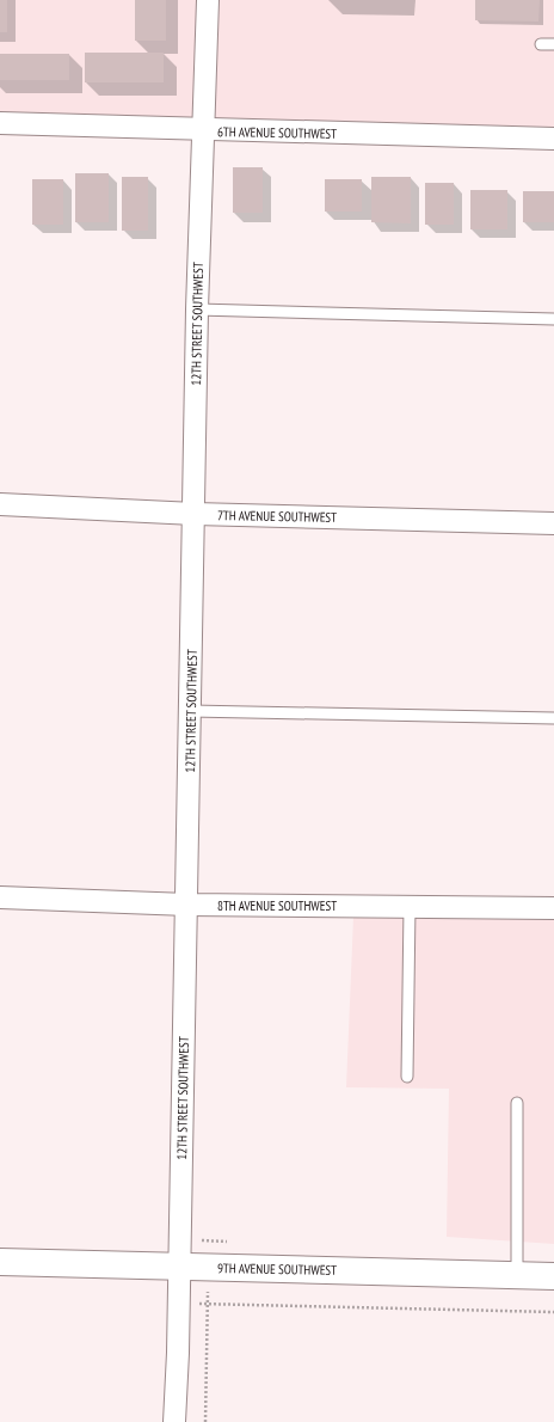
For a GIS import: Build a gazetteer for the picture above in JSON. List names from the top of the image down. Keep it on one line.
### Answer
{"streets":{"street":["6TH AVENUE SOUTHWEST","12TH STREET SOUTHWEST","7TH AVENUE SOUTHWEST","8TH AVENUE SOUTHWEST","9TH AVENUE SOUTHWEST"]},"crossings":[["6TH AVENUE SOUTHWEST","12TH STREET SOUTHWEST"],["12TH STREET SOUTHWEST","7TH AVENUE SOUTHWEST"],["12TH STREET SOUTHWEST","8TH AVENUE SOUTHWEST"],["12TH STREET SOUTHWEST","9TH AVENUE SOUTHWEST"]]}
